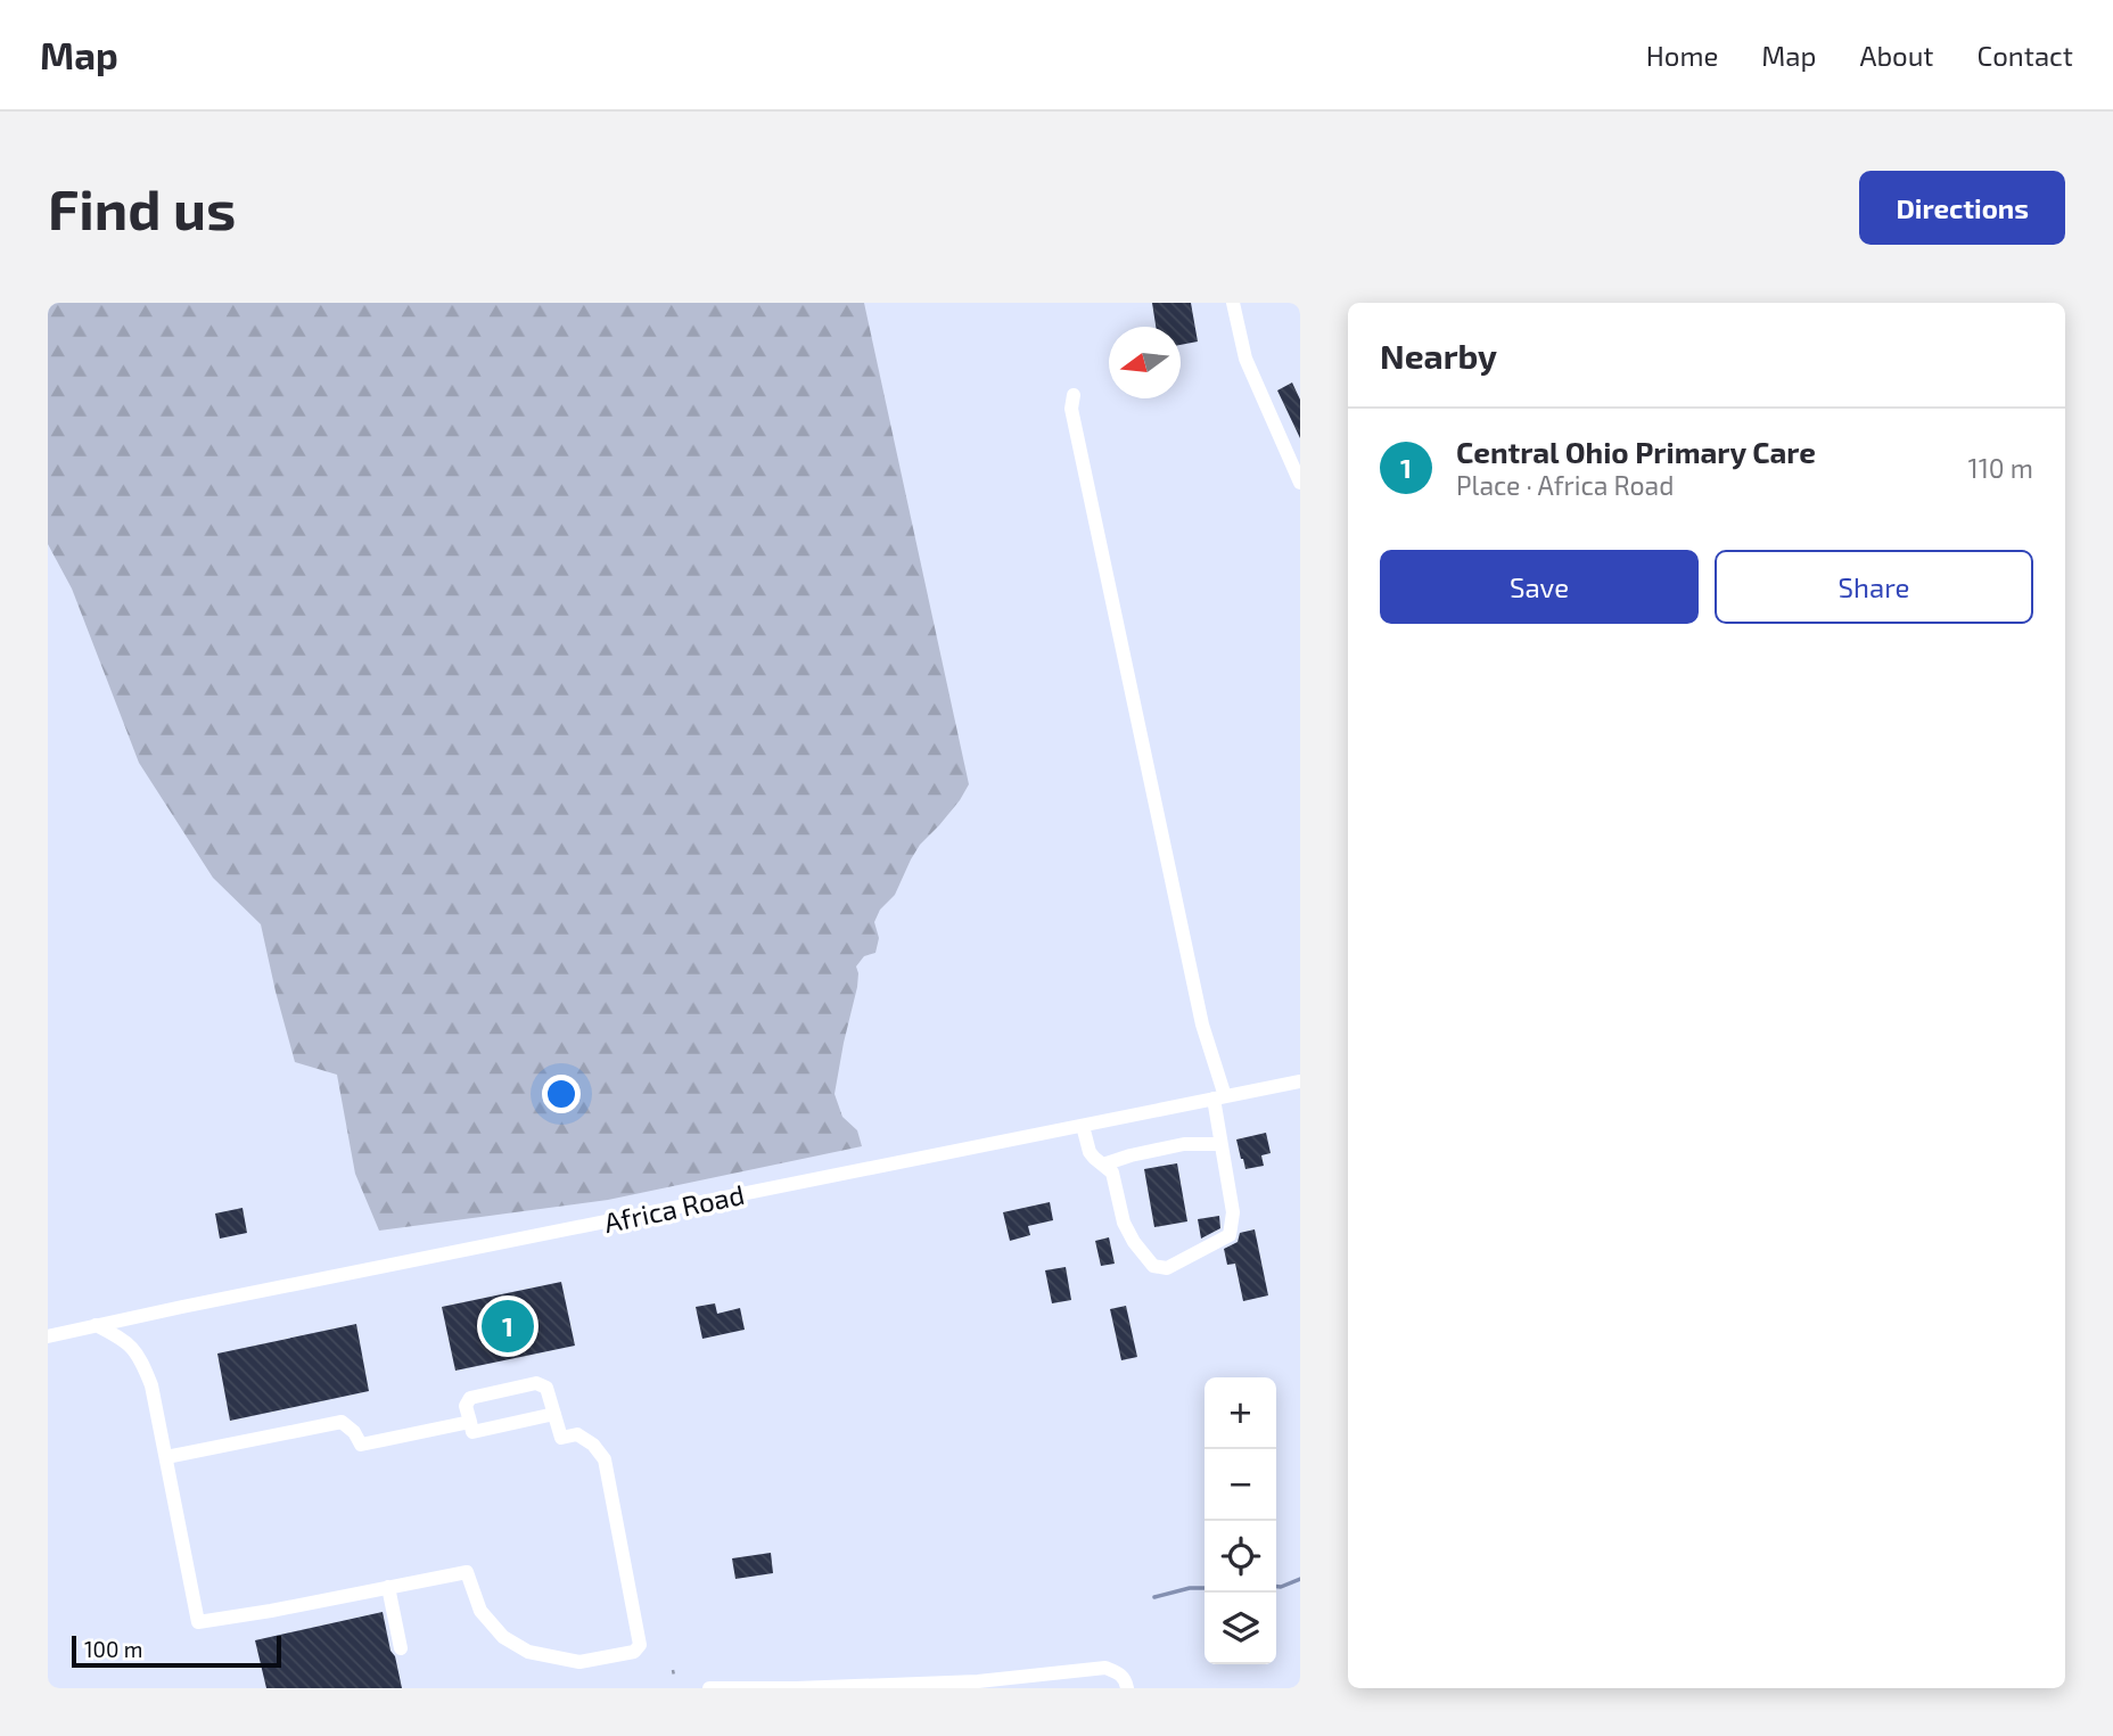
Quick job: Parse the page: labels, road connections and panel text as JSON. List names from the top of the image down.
{
  "streets": {
    "street": ["Africa Road"]
  },
  "scale_bar": "100 m",
  "north": "left",
  "page": {
    "header": "Map",
    "nav": [
      "Home",
      "Map",
      "About",
      "Contact"
    ],
    "buttons": [
      "Directions",
      ["Save", "Share"]
    ],
    "title": "Find us",
    "heading": "Nearby",
    "list": [
      {
        "mark": "1",
        "name": "Central Ohio Primary Care",
        "note": "Place · Africa Road",
        "value": "110 m"
      }
    ],
    "pins": "1",
    "map_buttons": ["+", "−"],
    "scale": "100 m"
  }
}
